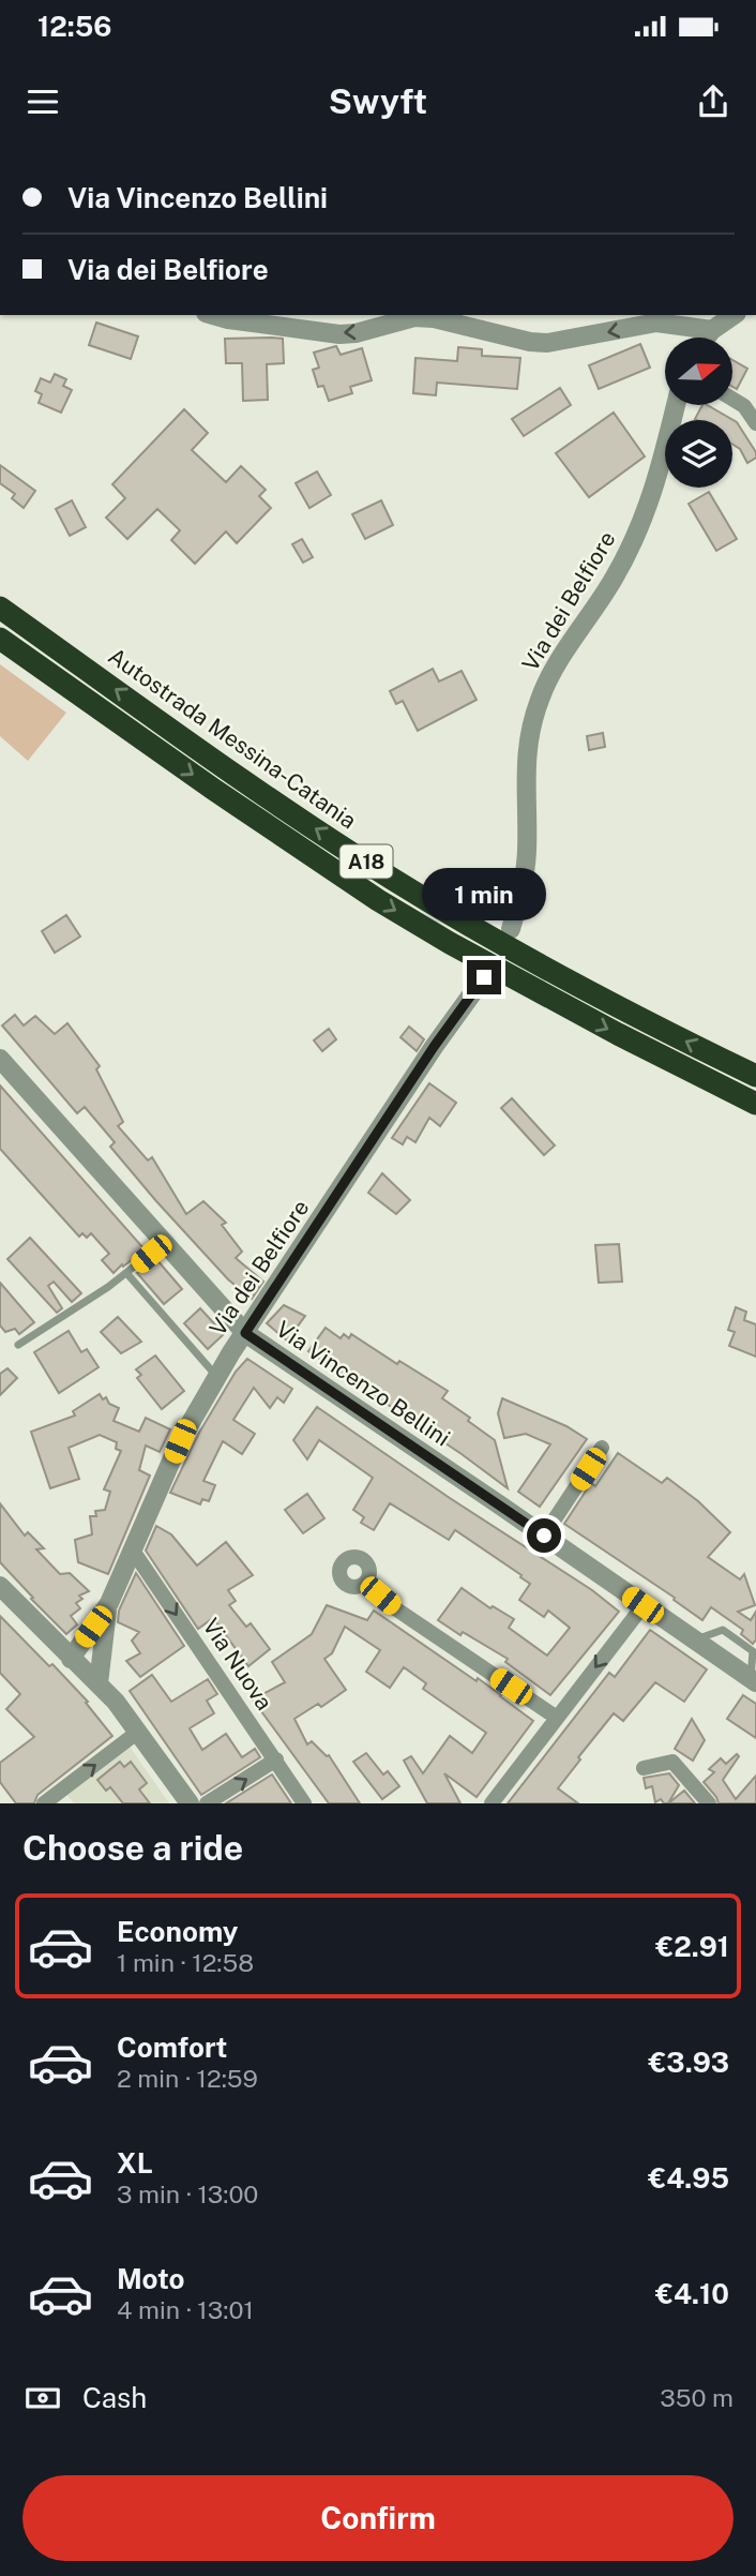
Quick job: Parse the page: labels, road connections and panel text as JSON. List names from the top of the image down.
{
  "streets": {
    "highway": ["Autostrada Messina-Catania", "A18"],
    "street": ["Via dei Belfiore", "Via Vincenzo Bellini", "Via Nuova"]
  },
  "crossings": [
    ["Via dei Belfiore", "Via Vincenzo Bellini"],
    ["Via dei Belfiore", "Via Nuova"]
  ],
  "north": "right",
  "page": {
    "status": "12:56",
    "header": "Swyft",
    "banner": ["Via Vincenzo Bellini", "Via dei Belfiore"],
    "bubble": "1 min",
    "heading": "Choose a ride",
    "list": [
      {
        "name": "Economy",
        "note": "1 min · 12:58",
        "value": "€2.91"
      },
      {
        "name": "Comfort",
        "note": "2 min · 12:59",
        "value": "€3.93"
      },
      {
        "name": "XL",
        "note": "3 min · 13:00",
        "value": "€4.95"
      },
      {
        "name": "Moto",
        "note": "4 min · 13:01",
        "value": "€4.10"
      }
    ],
    "pay": ["Cash", "350 m"],
    "buttons": "Confirm"
  }
}
